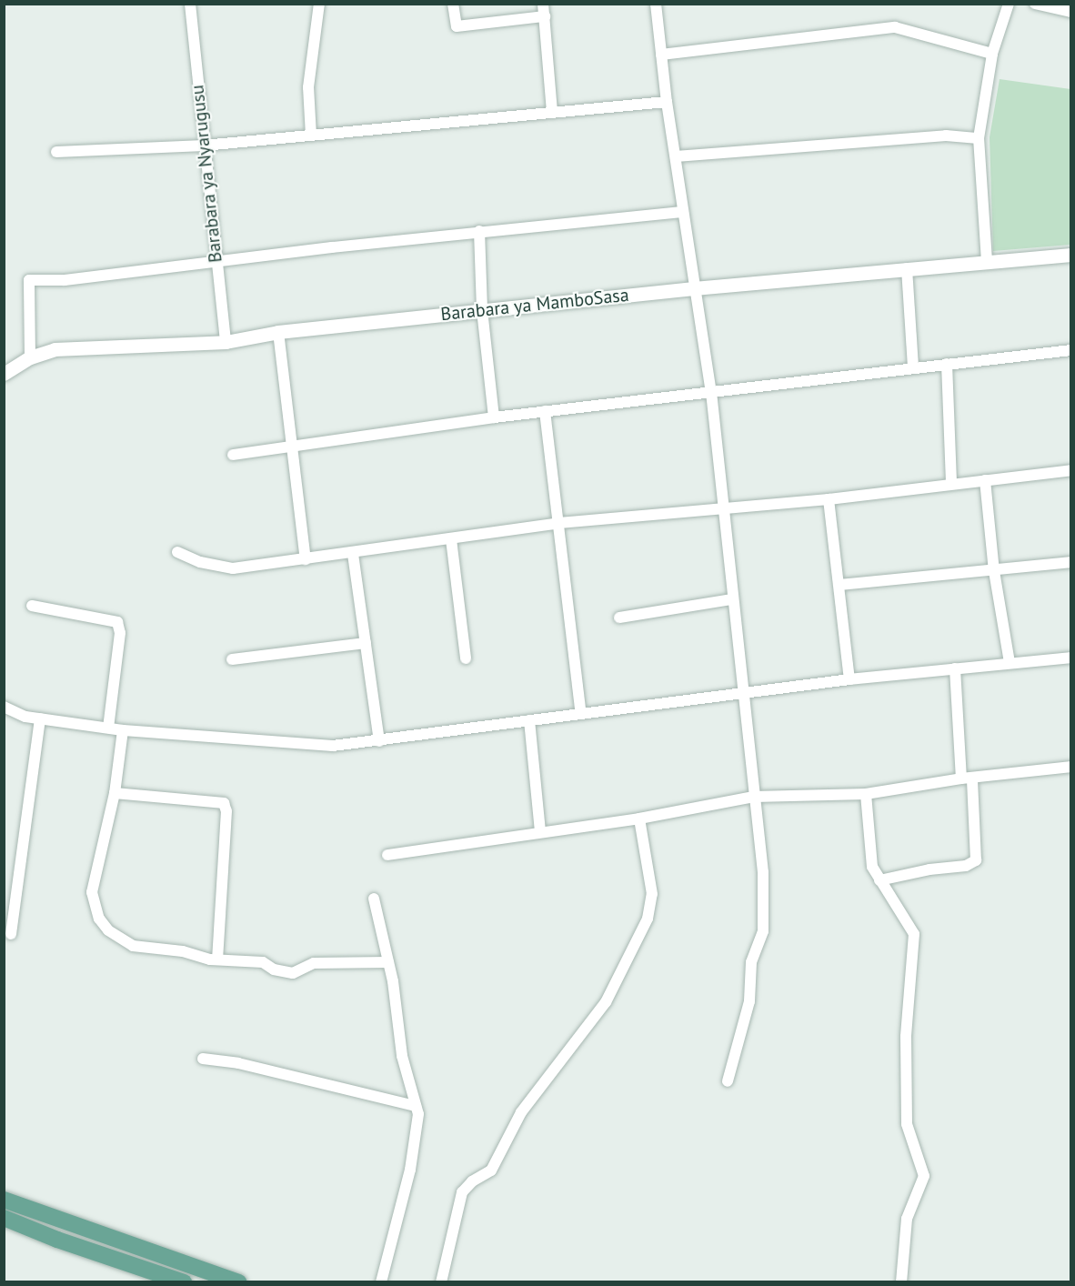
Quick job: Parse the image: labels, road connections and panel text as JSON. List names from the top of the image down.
{
  "streets": {
    "street": ["Barabara ya Nyarugusu", "Barabara ya MamboSasa"]
  },
  "crossings": [
    ["Barabara ya Nyarugusu", "Barabara ya MamboSasa"]
  ]
}
